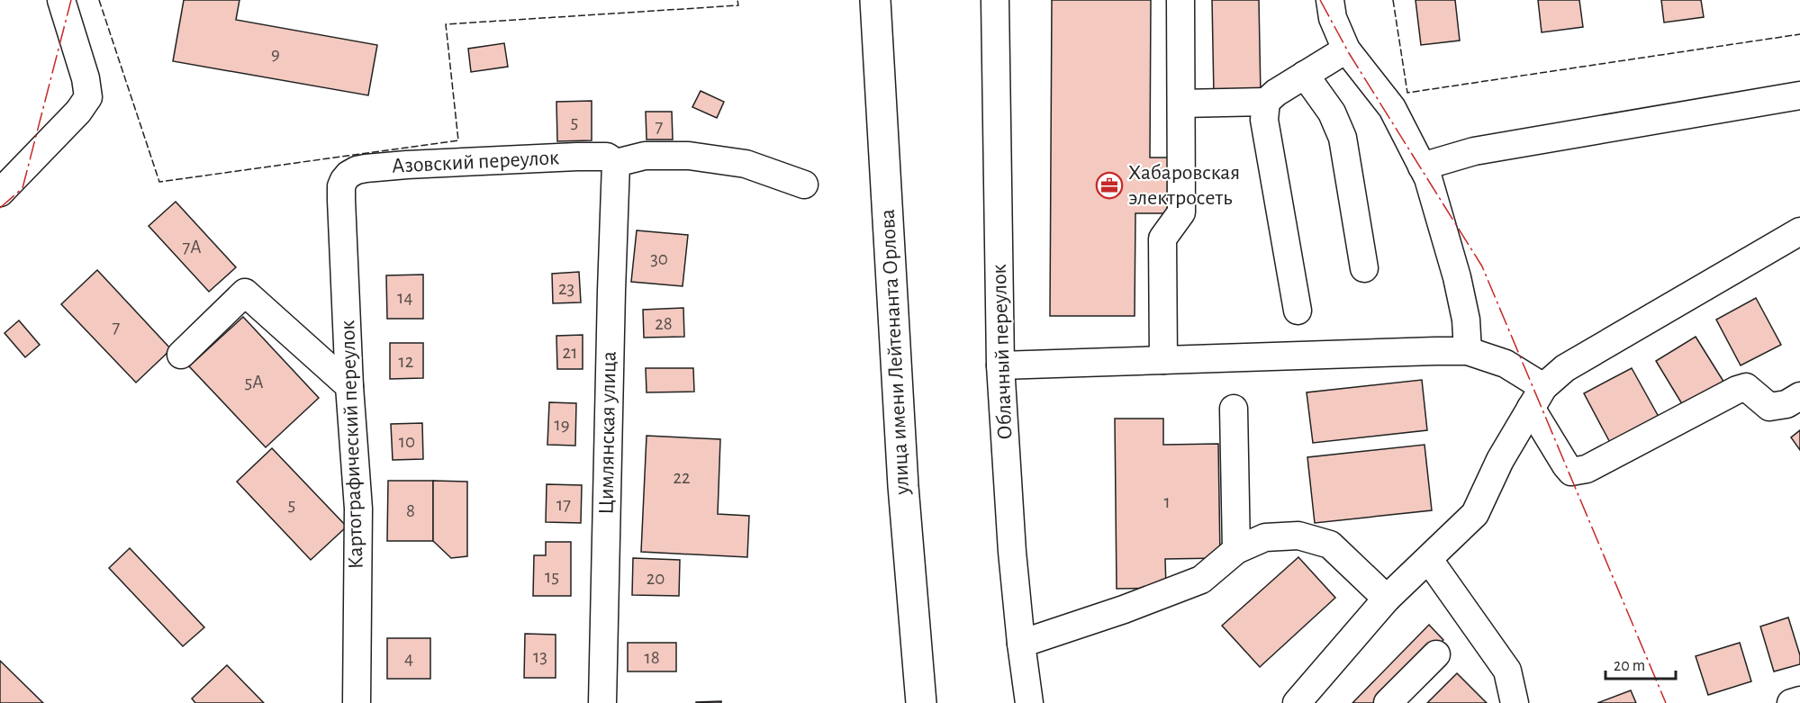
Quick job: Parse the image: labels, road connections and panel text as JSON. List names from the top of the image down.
{
  "streets": {
    "main road": ["улица имени Лейтенанта Орлова"],
    "street": [
      "Азовский переулок",
      "Облачный переулок",
      "Цимлянская улица",
      "Картографический переулок"
    ]
  },
  "crossings": [
    ["Азовский переулок", "Цимлянская улица"],
    ["Азовский переулок", "Картографический переулок"]
  ],
  "places": {
    "office": ["Хабаровская электросеть"]
  },
  "house_numbers": [
    "9",
    "5",
    "7",
    "7А",
    "30",
    "23",
    "14",
    "28",
    "7",
    "21",
    "12",
    "5А",
    "19",
    "10",
    "22",
    "1",
    "5",
    "17",
    "8",
    "15",
    "20",
    "13",
    "18",
    "4"
  ],
  "scale_bar": "20 m"
}
